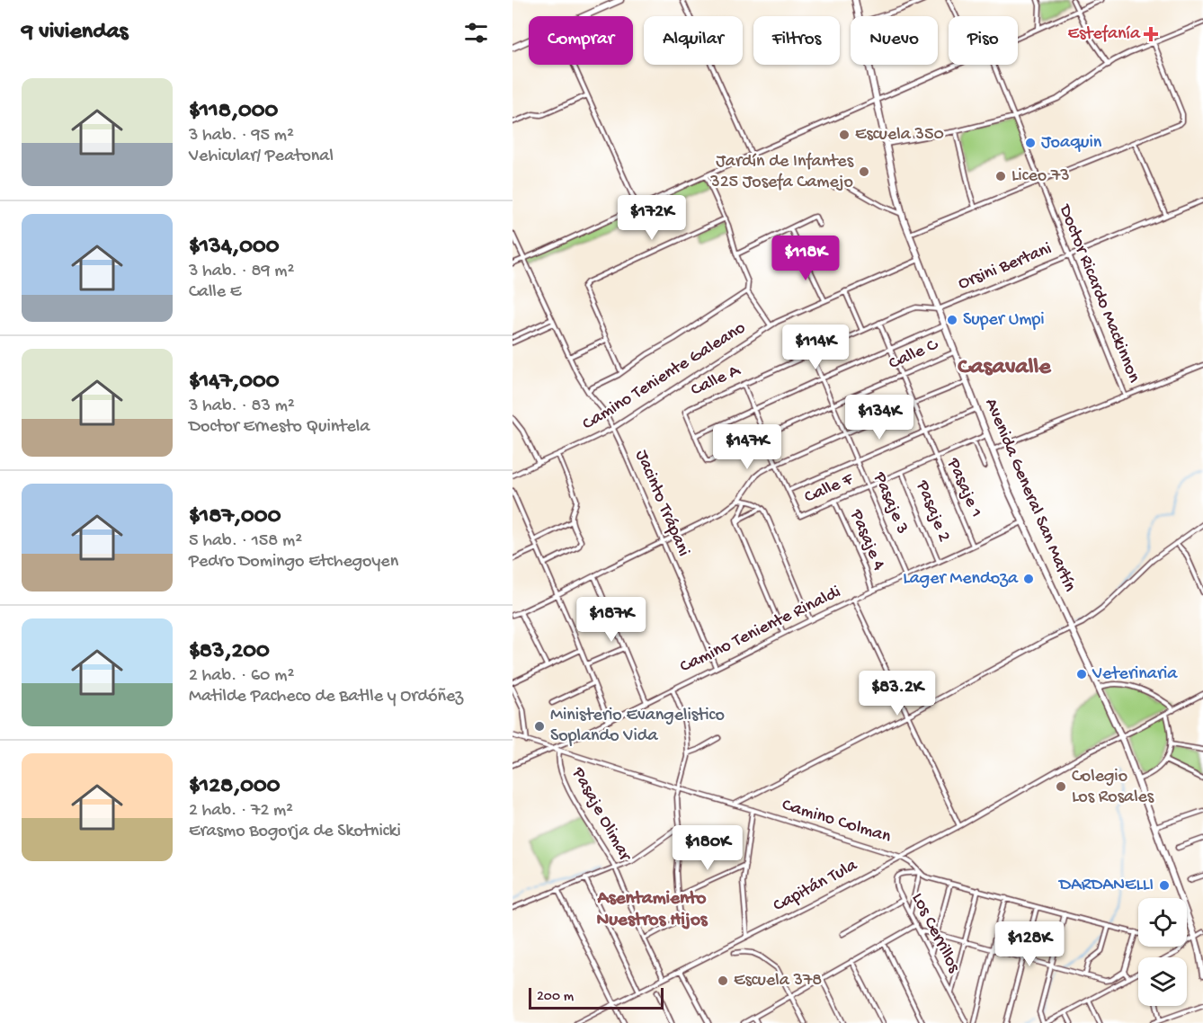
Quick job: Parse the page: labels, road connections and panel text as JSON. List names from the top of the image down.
{
  "streets": {
    "main road": ["Avenida General San Martín"],
    "street": [
      "Orsini Bertani",
      "Doctor Ricardo Mackinnon",
      "Calle C",
      "Camino Teniente Galeano",
      "Calle A",
      "Pasaje 1",
      "Calle F",
      "Jacinto Trápani",
      "Pasaje 3",
      "Pasaje 2",
      "Pasaje 4",
      "Camino Teniente Rinaldi",
      "Pasaje Olimar",
      "Camino Colman",
      "Capitán Tula",
      "Los Cerrillos"
    ]
  },
  "crossings": [
    ["Orsini Bertani", "Doctor Ricardo Mackinnon"],
    ["Orsini Bertani", "Calle A"],
    ["Orsini Bertani", "Avenida General San Martín"],
    ["Calle C", "Calle A"],
    ["Calle C", "Pasaje 1"],
    ["Calle C", "Avenida General San Martín"],
    ["Calle C", "Pasaje 3"],
    ["Camino Teniente Galeano", "Avenida General San Martín"],
    ["Camino Teniente Galeano", "Jacinto Trápani"],
    ["Calle A", "Pasaje 1"],
    ["Calle A", "Avenida General San Martín"],
    ["Calle A", "Pasaje 3"],
    ["Pasaje 1", "Calle F"],
    ["Pasaje 1", "Camino Teniente Rinaldi"],
    ["Calle F", "Avenida General San Martín"],
    ["Calle F", "Pasaje 3"],
    ["Calle F", "Pasaje 2"],
    ["Calle F", "Pasaje 4"],
    ["Avenida General San Martín", "Camino Teniente Rinaldi"],
    ["Avenida General San Martín", "Capitán Tula"],
    ["Jacinto Trápani", "Camino Teniente Rinaldi"],
    ["Pasaje 3", "Camino Teniente Rinaldi"],
    ["Pasaje 2", "Camino Teniente Rinaldi"],
    ["Pasaje 4", "Camino Teniente Rinaldi"],
    ["Camino Teniente Rinaldi", "Camino Colman"],
    ["Pasaje Olimar", "Camino Colman"],
    ["Pasaje Olimar", "Capitán Tula"],
    ["Camino Colman", "Capitán Tula"],
    ["Camino Colman", "Los Cerrillos"]
  ],
  "districts": ["Casavalle", "Asentamiento Nuestros Hijos"],
  "places": {
    "health": ["Estefanía"],
    "other": [
      "Escuela 350",
      "Joaquin",
      "Jardín de Infantes 325 Josefa Camejo",
      "Liceo 73",
      "Super Umpi",
      "Lager Mendoza",
      "Veterinaria",
      "Ministerio Evangelistico Soplando Vida",
      "Colegio Los Rosales",
      "DARDANELLI",
      "Escuela 378"
    ]
  },
  "scale_bar": "200 m",
  "page": {
    "heading": "9 viviendas",
    "chip": [
      "Comprar",
      "Alquilar",
      "Filtros",
      "Nuevo",
      "Piso"
    ],
    "list": [
      {
        "name": "$118,000",
        "note": "3 hab. · 95 m² · Vehicular/ Peatonal"
      },
      {
        "name": "$134,000",
        "note": "3 hab. · 89 m² · Calle E"
      },
      {
        "name": "$147,000",
        "note": "3 hab. · 83 m² · Doctor Ernesto Quintela"
      },
      {
        "name": "$187,000",
        "note": "5 hab. · 158 m² · Pedro Domingo Etchegoyen"
      },
      {
        "name": "$83,200",
        "note": "2 hab. · 60 m² · Matilde Pacheco de Batlle y Ordóñez"
      },
      {
        "name": "$128,000",
        "note": "2 hab. · 72 m² · Erasmo Bogorja de Skotnicki"
      }
    ],
    "price": [
      "$172K",
      "$118K",
      "$114K",
      "$134K",
      "$147K",
      "$187K",
      "$83.2K",
      "$180K",
      "$128K"
    ],
    "scale": "200 m"
  }
}
